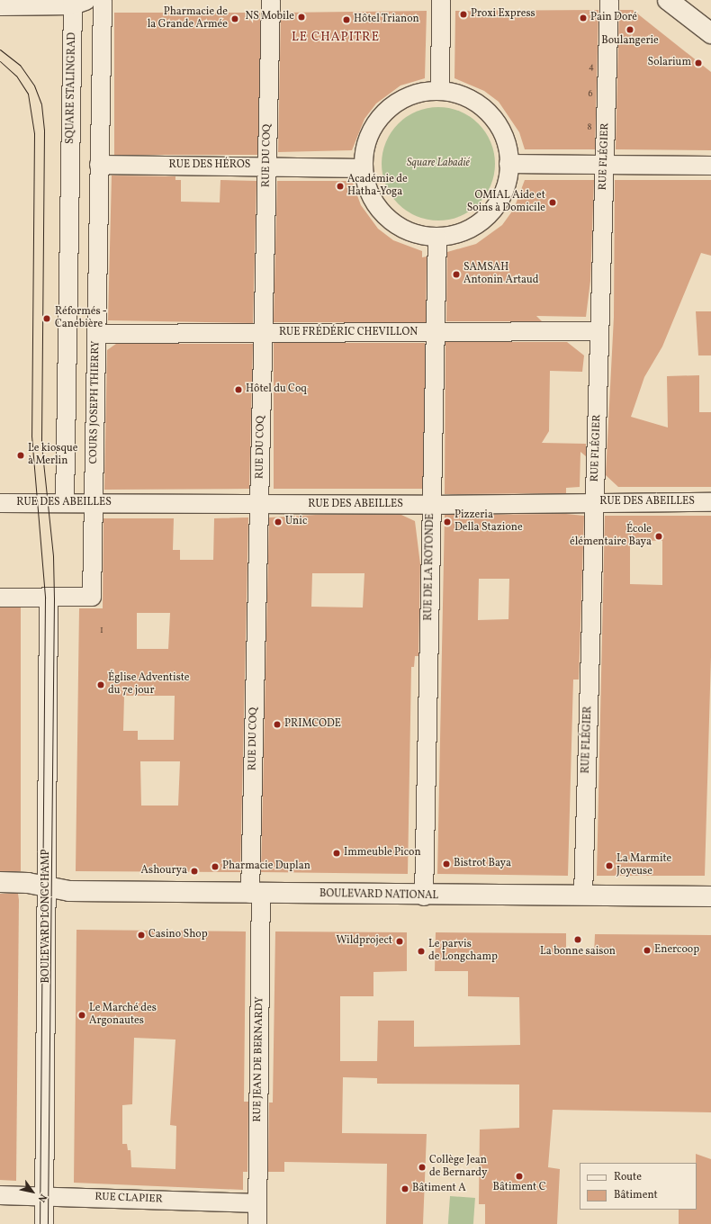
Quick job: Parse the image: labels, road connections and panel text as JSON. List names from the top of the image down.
{
  "streets": {
    "main road": ["SQUARE STALINGRAD", "BOULEVARD NATIONAL"],
    "street": [
      "RUE DU COQ",
      "RUE FLÉGIER",
      "RUE DES HÉROS",
      "RUE FRÉDÉRIC CHEVILLON",
      "COURS JOSEPH THIERRY",
      "RUE DES ABEILLES",
      "RUE DE LA ROTONDE",
      "BOULEVARD LONGCHAMP",
      "RUE JEAN DE BERNARDY",
      "RUE CLAPIER"
    ]
  },
  "crossings": [
    ["SQUARE STALINGRAD", "RUE DES ABEILLES"],
    ["RUE DU COQ", "RUE DES HÉROS"],
    ["RUE DU COQ", "RUE FRÉDÉRIC CHEVILLON"],
    ["RUE DU COQ", "RUE DES ABEILLES"],
    ["RUE DU COQ", "BOULEVARD NATIONAL"],
    ["RUE DU COQ", "RUE JEAN DE BERNARDY"],
    ["RUE FLÉGIER", "RUE FRÉDÉRIC CHEVILLON"],
    ["RUE FLÉGIER", "RUE DES ABEILLES"],
    ["RUE FLÉGIER", "BOULEVARD NATIONAL"],
    ["RUE DES HÉROS", "COURS JOSEPH THIERRY"],
    ["RUE FRÉDÉRIC CHEVILLON", "COURS JOSEPH THIERRY"],
    ["RUE FRÉDÉRIC CHEVILLON", "RUE DE LA ROTONDE"],
    ["COURS JOSEPH THIERRY", "RUE DES ABEILLES"],
    ["COURS JOSEPH THIERRY", "BOULEVARD LONGCHAMP"],
    ["RUE DES ABEILLES", "RUE DE LA ROTONDE"],
    ["RUE DE LA ROTONDE", "BOULEVARD NATIONAL"],
    ["BOULEVARD NATIONAL", "BOULEVARD LONGCHAMP"],
    ["BOULEVARD NATIONAL", "RUE JEAN DE BERNARDY"],
    ["BOULEVARD LONGCHAMP", "RUE CLAPIER"],
    ["RUE JEAN DE BERNARDY", "RUE CLAPIER"]
  ],
  "districts": ["LE CHAPITRE"],
  "parks": ["Square Labadié"],
  "places": [
    "Proxi Express",
    "NS Mobile",
    "Pain Doré",
    "Pharmacie de la Grande Armée",
    "Hôtel Trianon",
    "Boulangerie",
    "Solarium",
    "Académie de Hatha-Yoga",
    "OMIAL Aide et Soins à Domicile",
    "SAMSAH Antonin Artaud",
    "Réformés - Canebière",
    "Hôtel du Coq",
    "Le kiosque à Merlin",
    "Unic",
    "Pizzeria Della Stazione",
    "École élémentaire Baya",
    "Église Adventiste du 7e jour",
    "PRIMCODE",
    "Immeuble Picon",
    "Bistrot Baya",
    "La Marmite Joyeuse",
    "Pharmacie Duplan",
    "Ashourya",
    "Casino Shop",
    "La bonne saison",
    "Wildproject",
    "Enercoop",
    "Le parvis de Longchamp",
    "Le Marché des Argonautes",
    "Collège Jean de Bernardy",
    "Bâtiment C",
    "Bâtiment A"
  ],
  "house_numbers": [
    "4",
    "6",
    "8",
    "1"
  ],
  "legend": ["Route", "Bâtiment"],
  "north": "bottom right"
}
